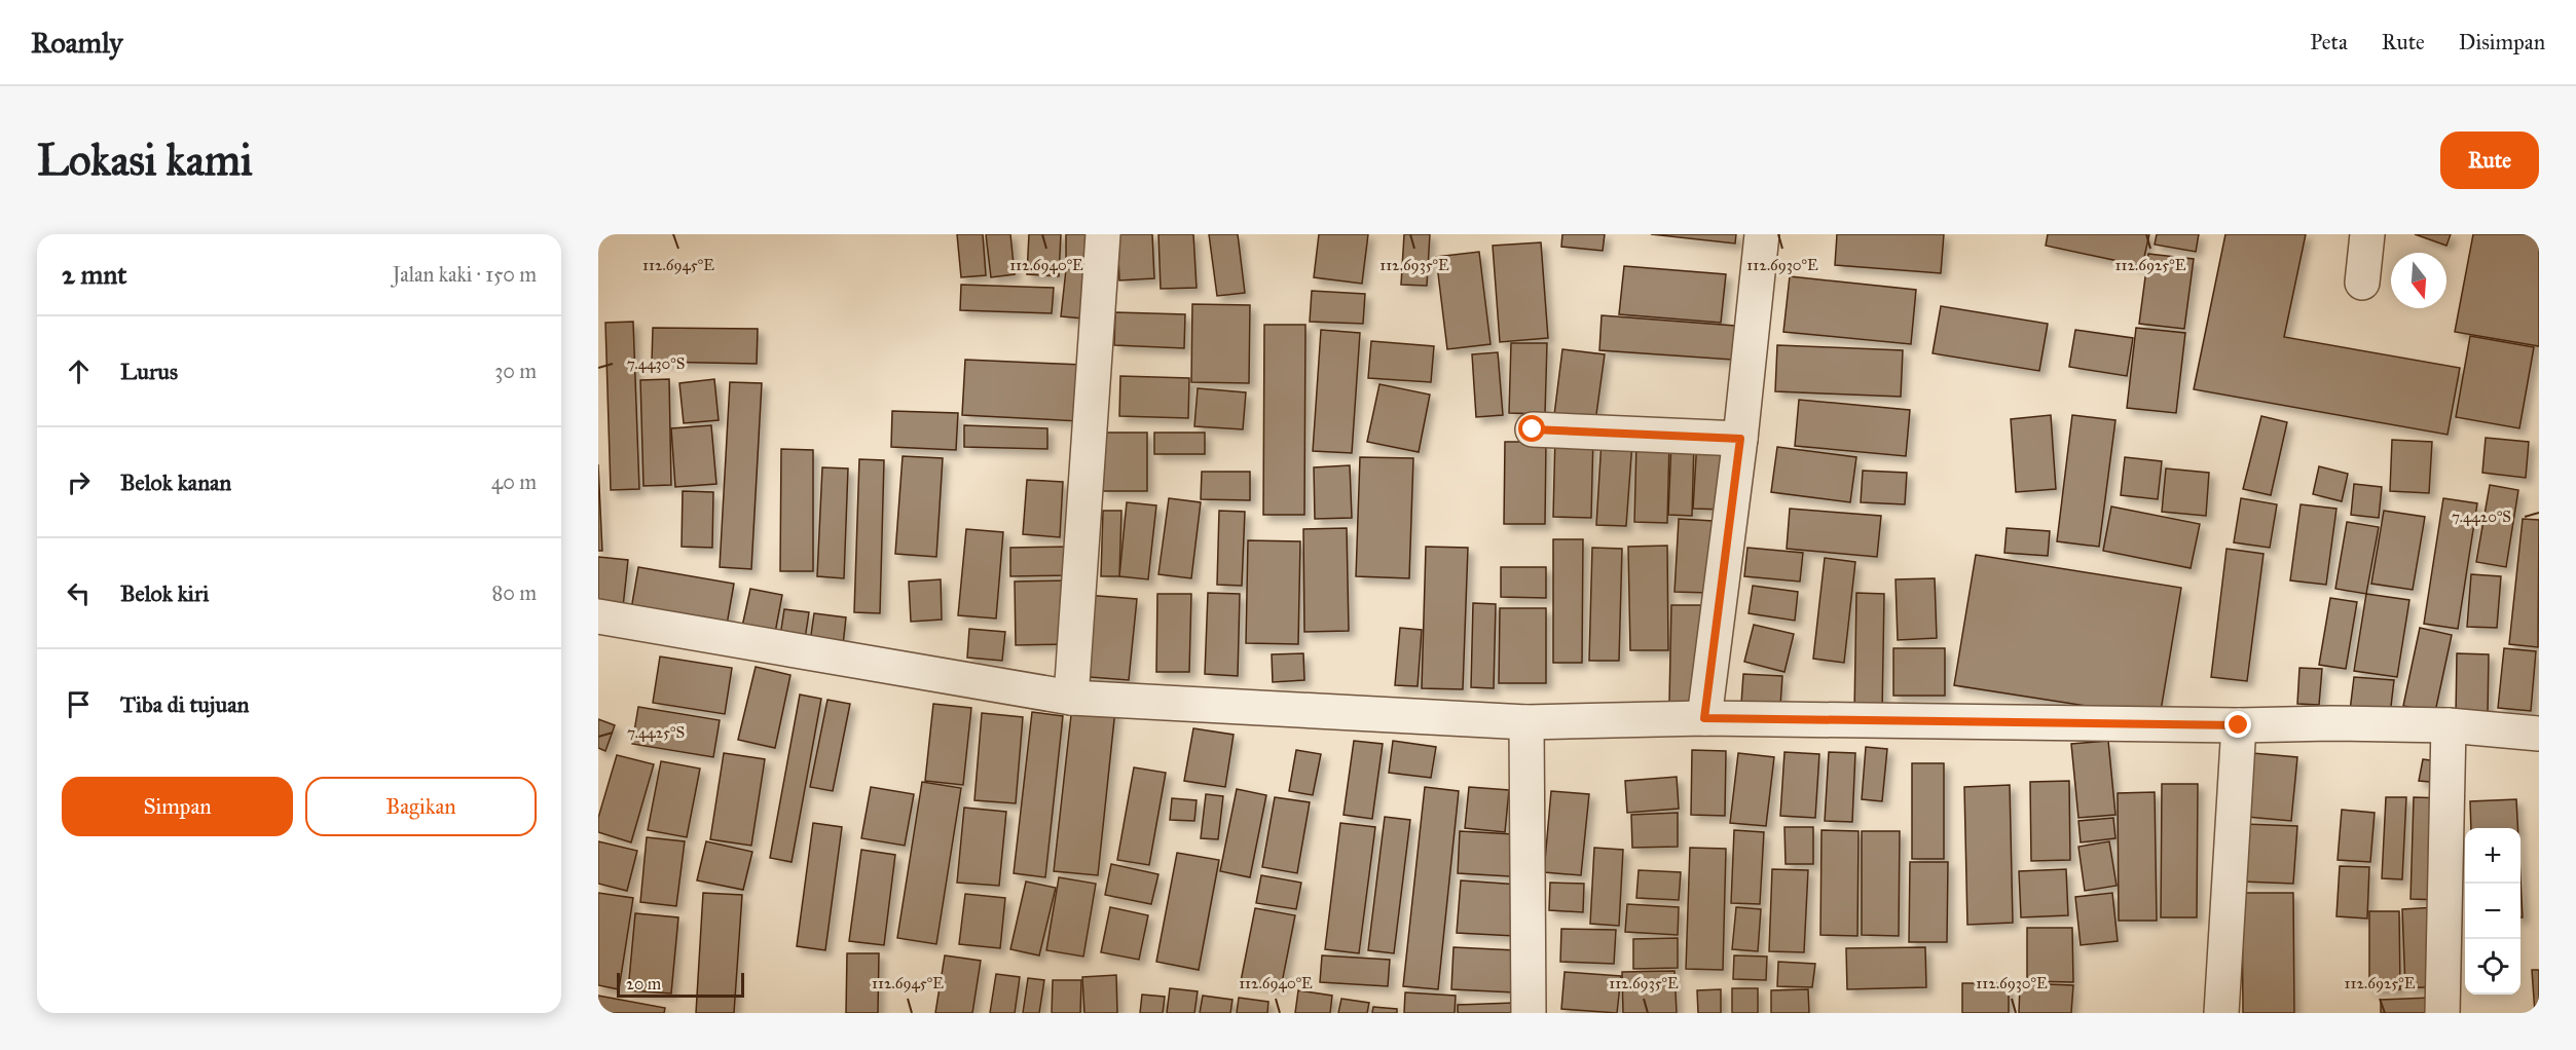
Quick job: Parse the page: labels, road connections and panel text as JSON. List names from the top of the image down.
{
  "scale_bar": "20 m",
  "north": "bottom",
  "page": {
    "header": "Roamly",
    "nav": ["Peta", "Rute", "Disimpan"],
    "buttons": [
      "Rute",
      ["Simpan", "Bagikan"]
    ],
    "title": "Lokasi kami",
    "heading": ["2 mnt", "Jalan kaki · 150 m"],
    "list": [
      ["Lurus", "30 m"],
      ["Belok kanan", "40 m"],
      ["Belok kiri", "80 m"],
      "Tiba di tujuan"
    ],
    "map_buttons": ["+", "−"],
    "scale": "20 m"
  },
  "coordinates": [
    "112.6945°E",
    "112.6940°E",
    "112.6935°E",
    "112.6930°E",
    "112.6925°E",
    "7.4430°S",
    "7.4420°S",
    "7.4425°S"
  ]
}
